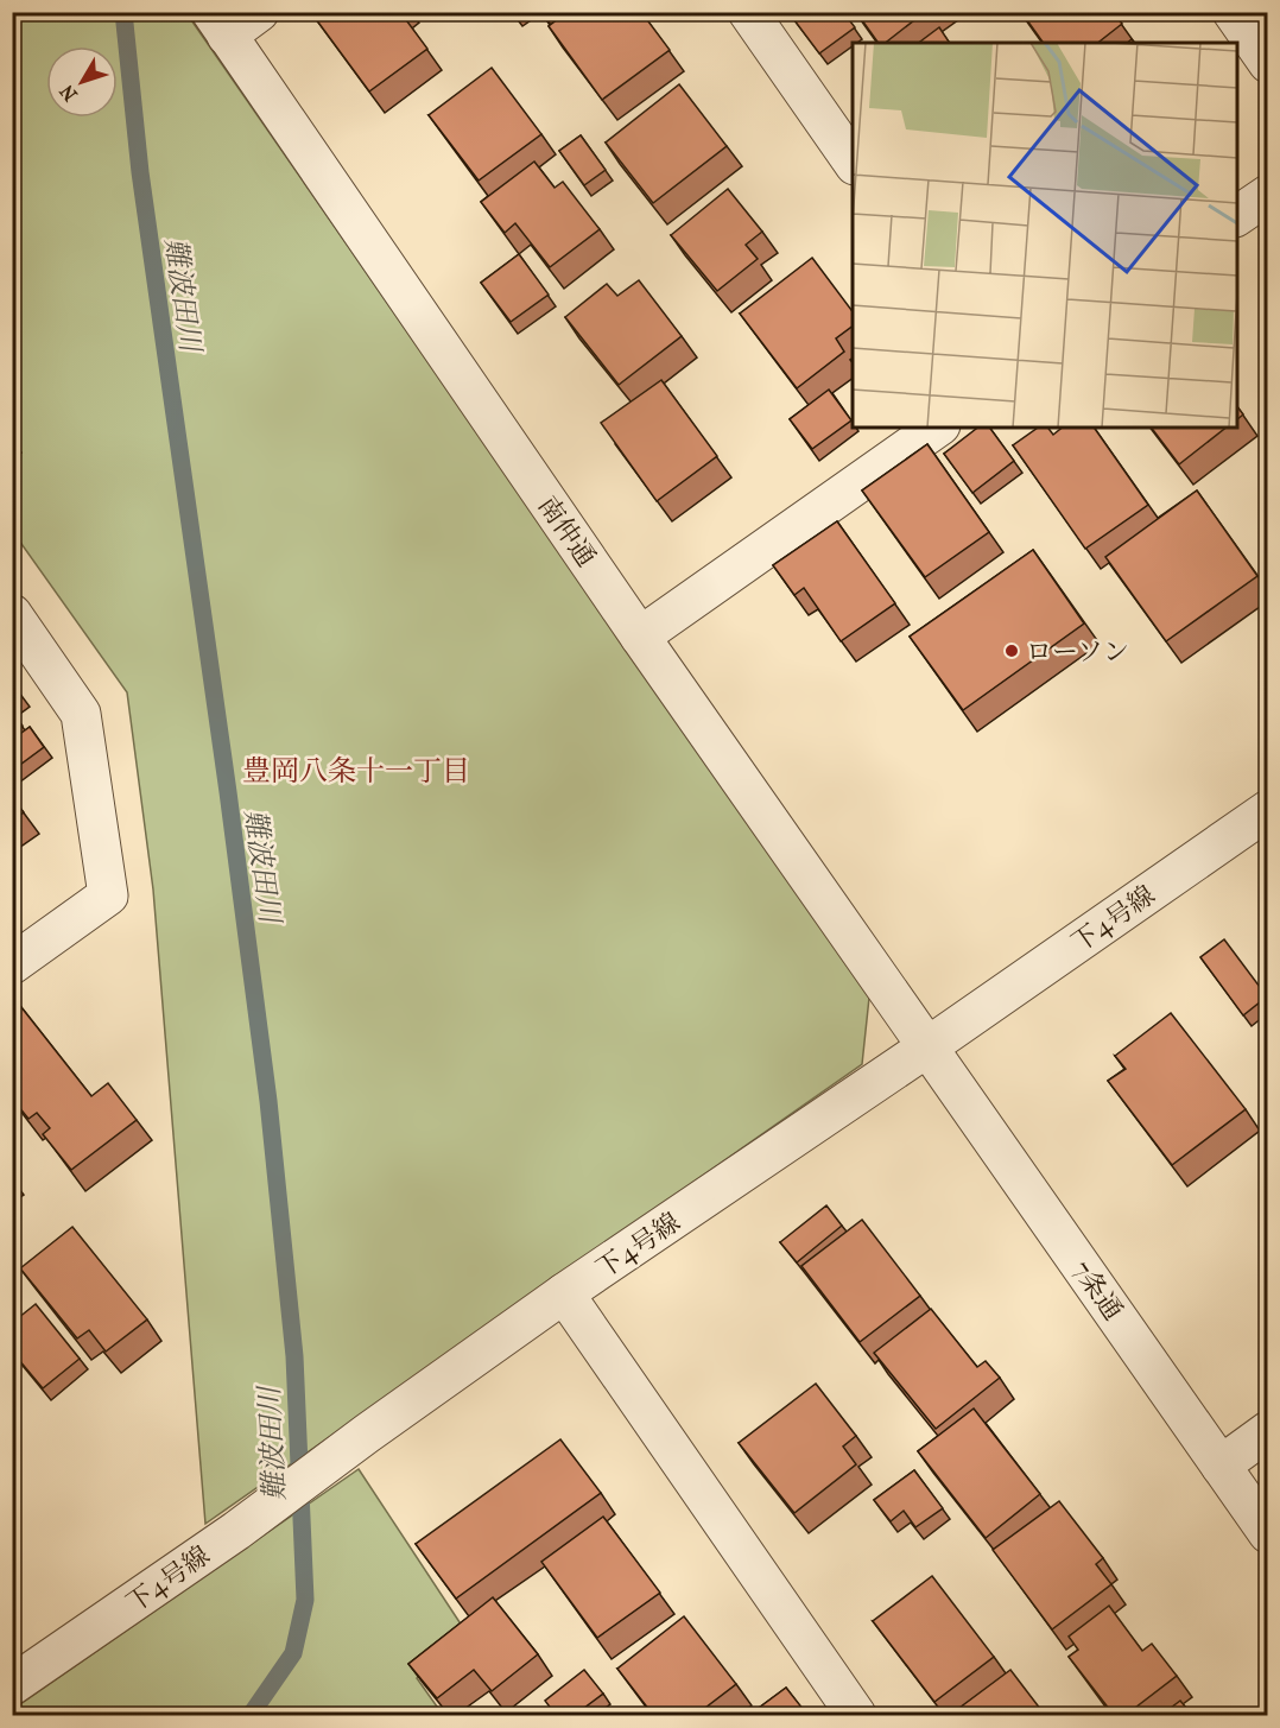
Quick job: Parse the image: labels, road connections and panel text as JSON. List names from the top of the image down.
{
  "streets": {
    "street": ["南仲通", "下4号線", "7条通"]
  },
  "crossings": [
    ["南仲通", "下4号線"],
    ["南仲通", "7条通"],
    ["下4号線", "7条通"]
  ],
  "districts": ["豊岡八条十一丁目"],
  "water": ["難波田川"],
  "places": ["ローソン"],
  "north": "bottom left"
}
